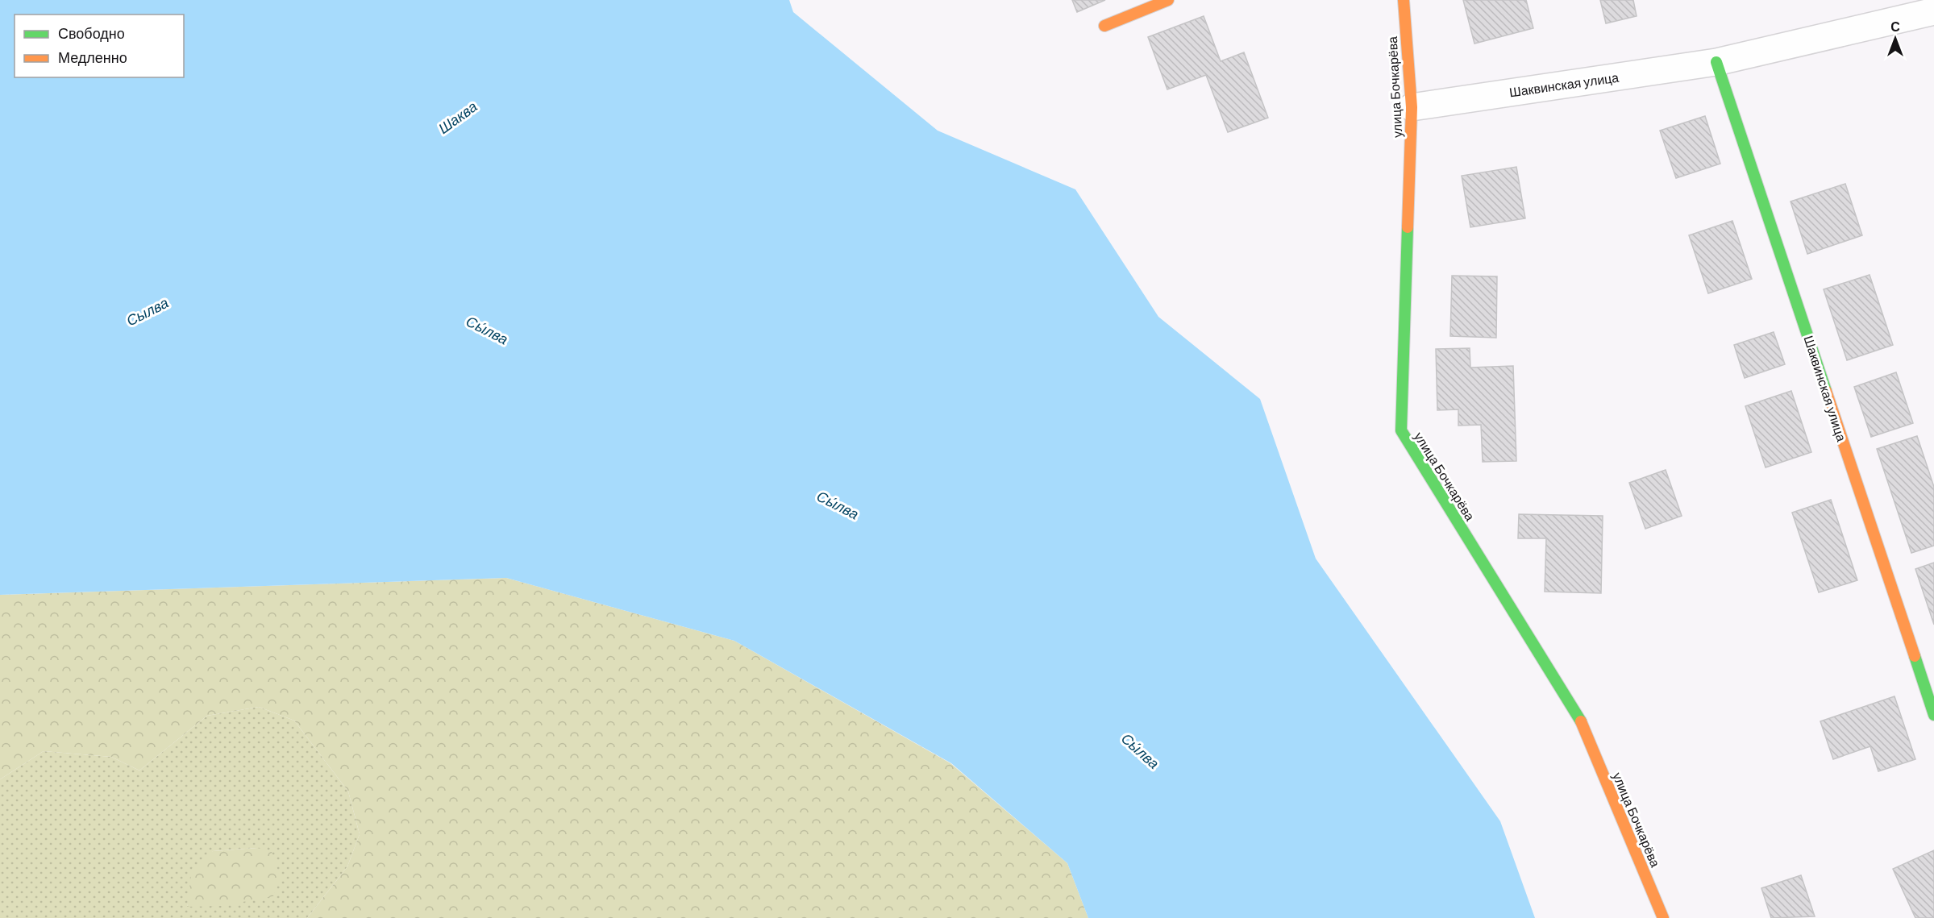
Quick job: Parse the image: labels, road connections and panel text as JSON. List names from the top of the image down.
{
  "streets": {
    "street": ["Шаквинская улица", "улица Бочкарёва"]
  },
  "crossings": [
    ["Шаквинская улица", "улица Бочкарёва"]
  ],
  "water": ["Шаква", "Сылва", "Сы́лва"],
  "legend": ["Свободно", "Медленно"],
  "north": "top"
}
